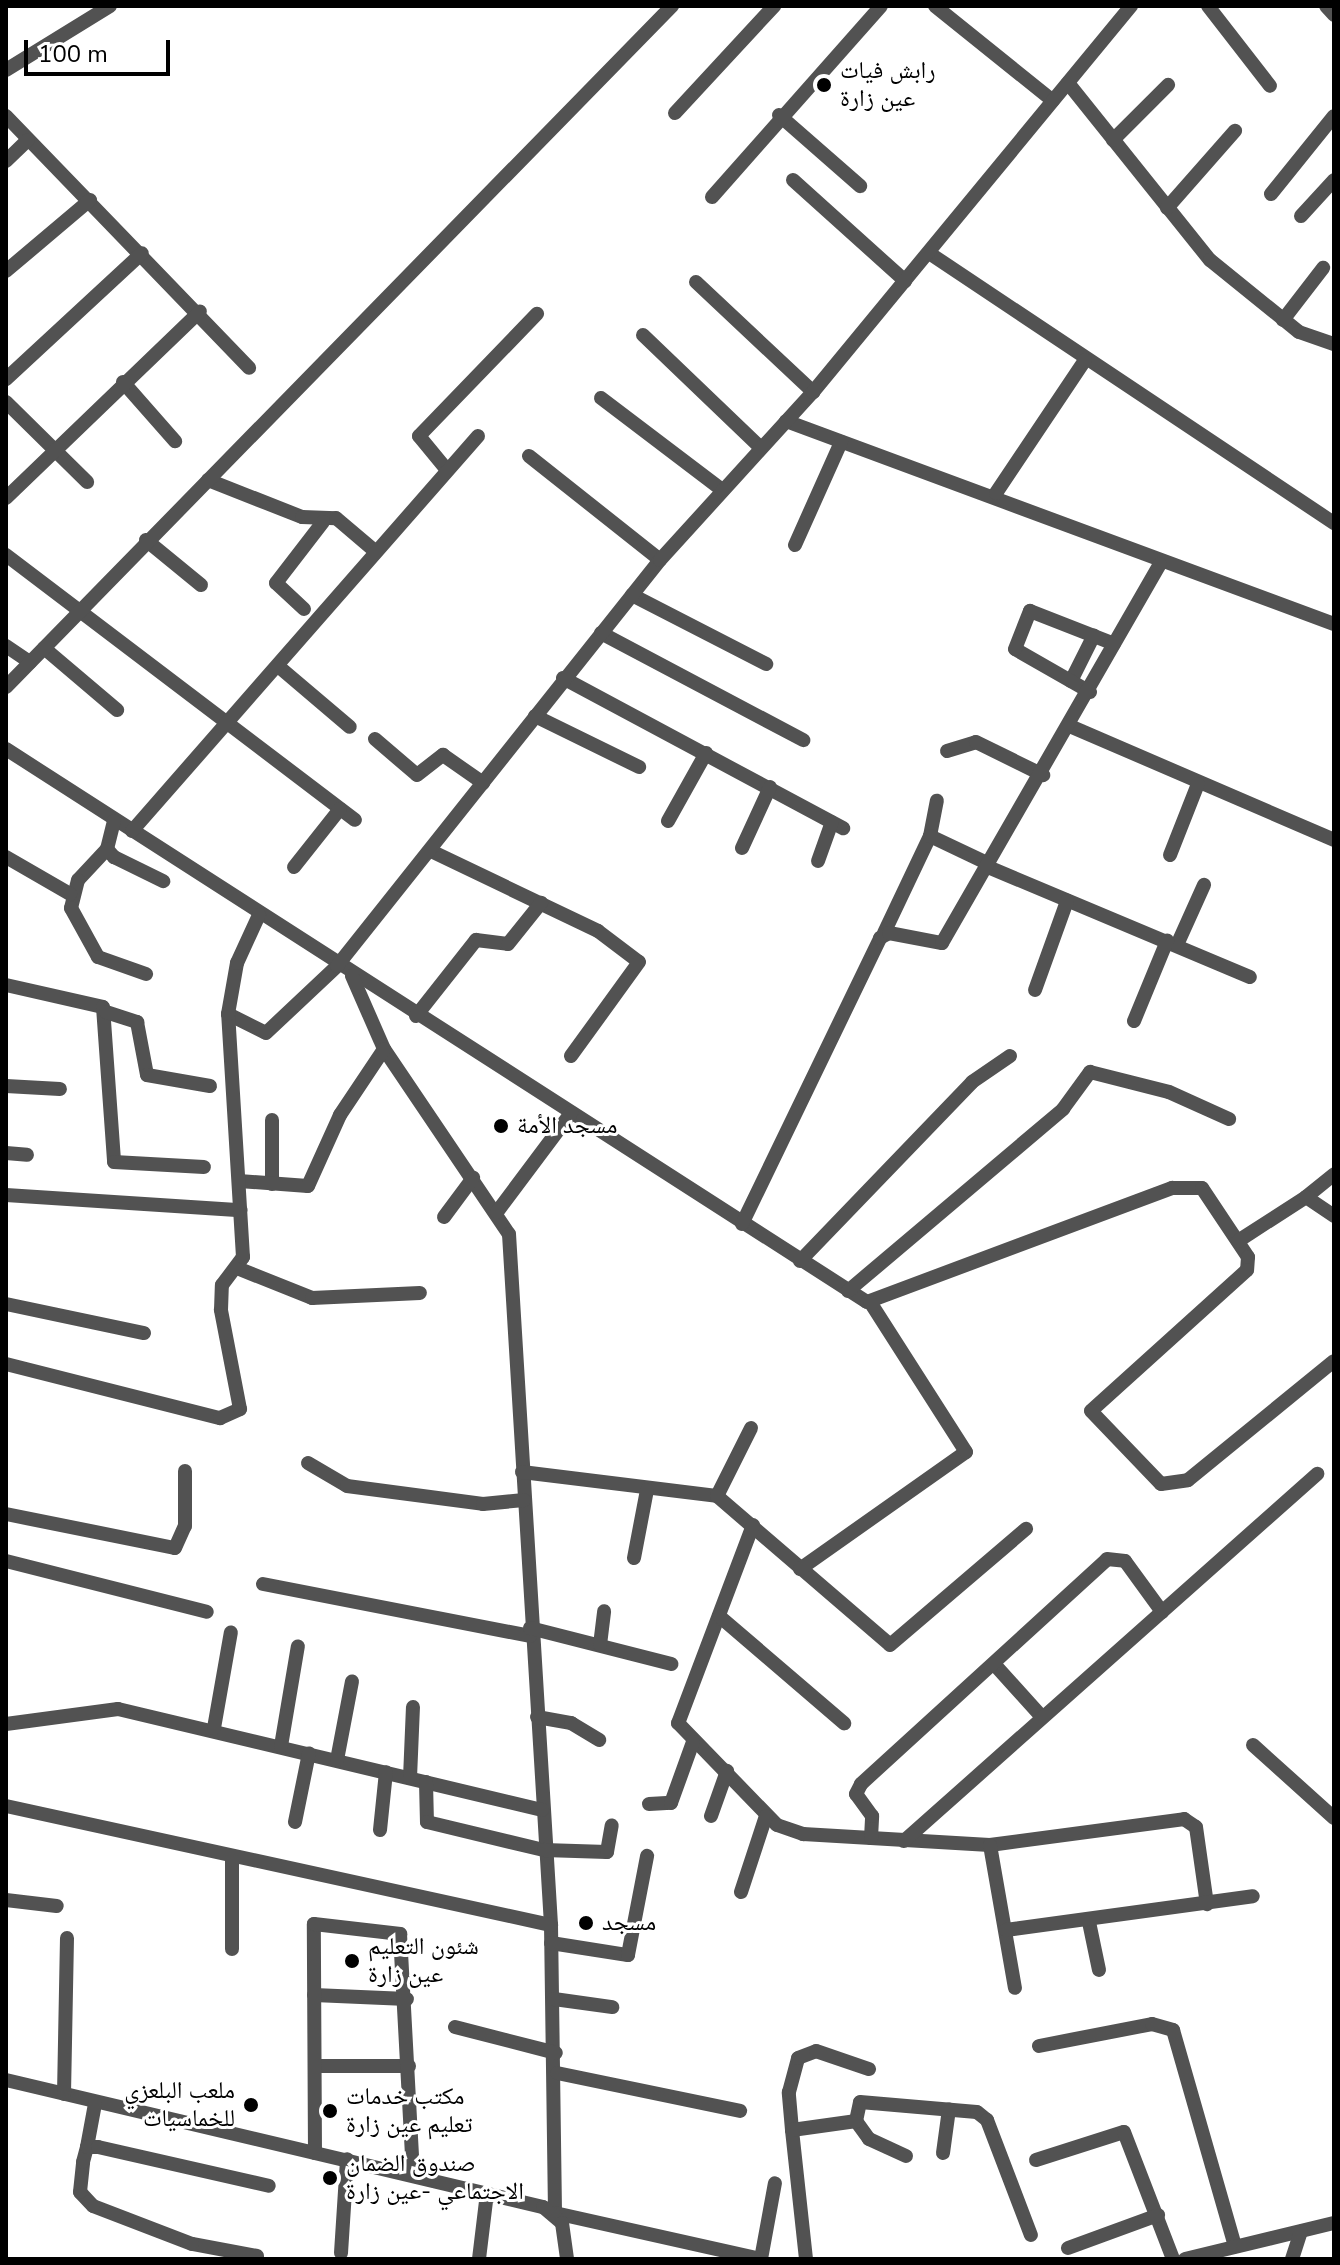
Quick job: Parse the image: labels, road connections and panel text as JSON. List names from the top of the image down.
{
  "places": [
    "رابش فيات عين زارة",
    "مسجد الأمة",
    "مسجد",
    "شئون التعليم عين زارة",
    "ملعب البلعزي للخماسيات",
    "مكتب خدمات تعليم عين زارة",
    "صندوق الضمان الاجتماعي -عين زارة"
  ],
  "scale_bar": "100 m"
}
